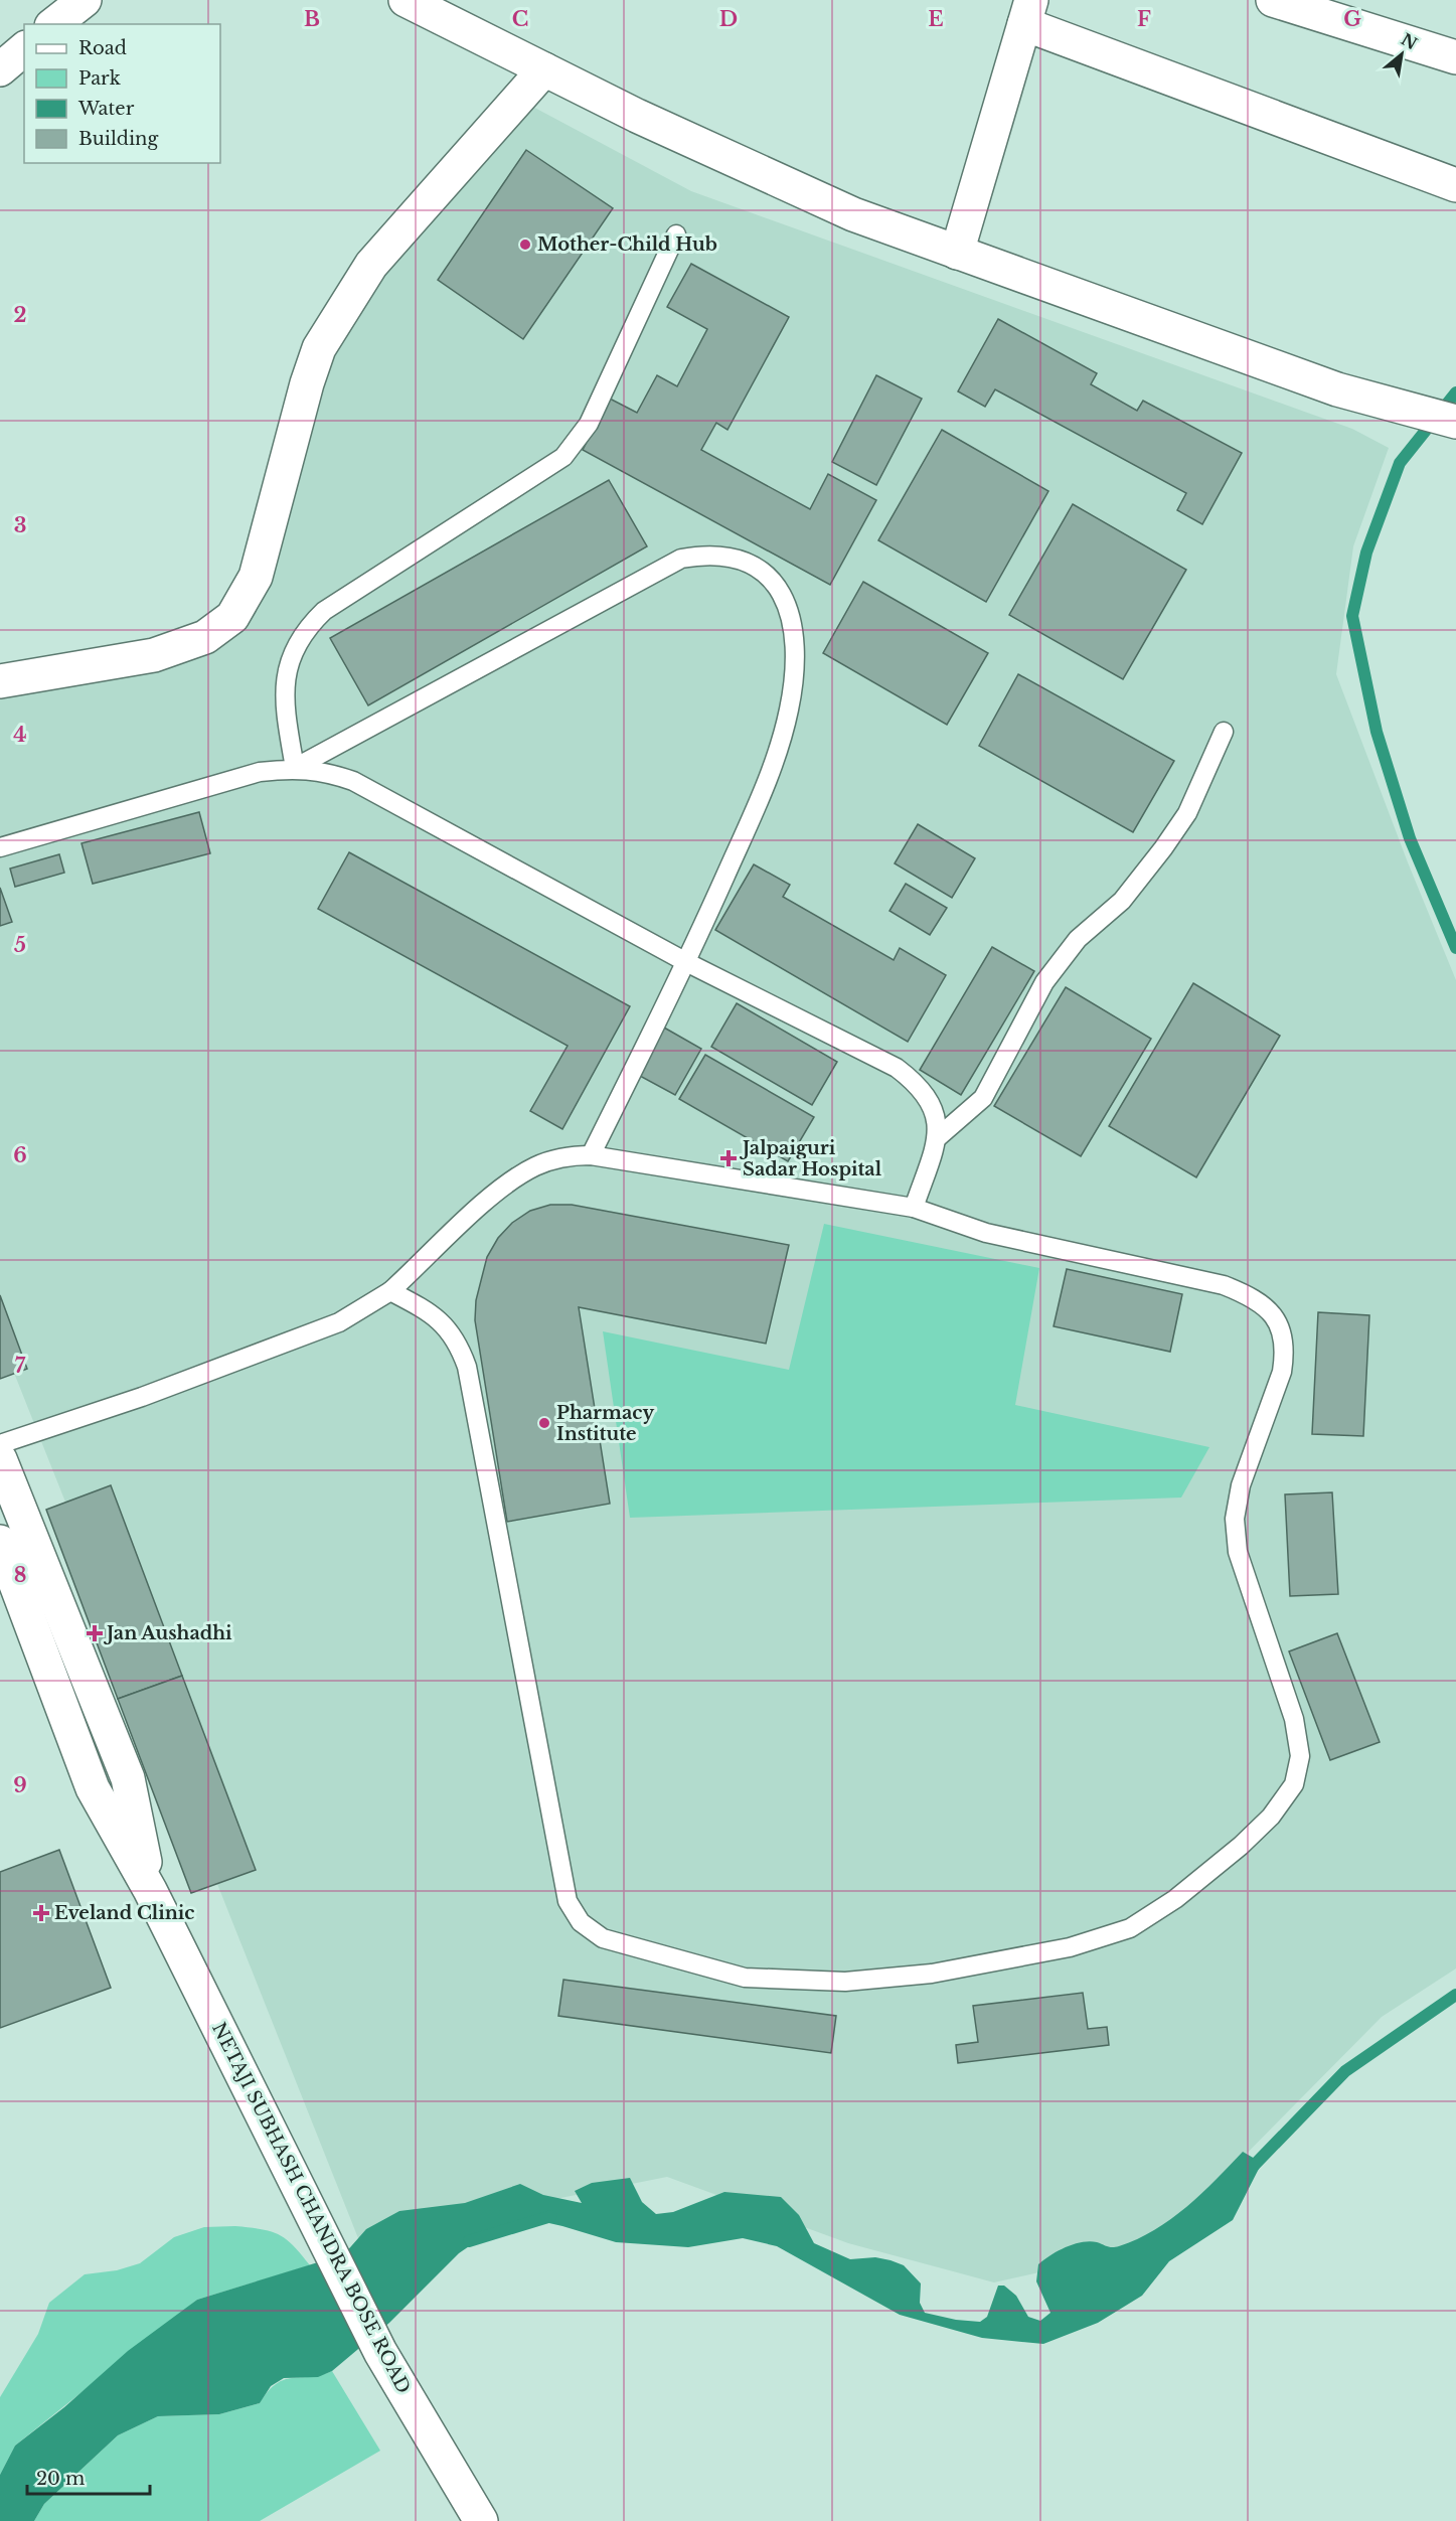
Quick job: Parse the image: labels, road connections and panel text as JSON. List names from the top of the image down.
{
  "streets": {
    "street": ["NETAJI SUBHASH CHANDRA BOSE ROAD"]
  },
  "places": {
    "other": ["Mother-Child Hub", "Pharmacy Institute"],
    "health": ["Jalpaiguri Sadar Hospital", "Jan Aushadhi", "Eveland Clinic"]
  },
  "legend": [
    "Road",
    "Park",
    "Water",
    "Building"
  ],
  "scale_bar": "20 m",
  "north": "top right",
  "grid": {
    "columns": [
      "B",
      "C",
      "D",
      "E",
      "F",
      "G"
    ],
    "rows": [
      "2",
      "3",
      "4",
      "5",
      "6",
      "7",
      "8",
      "9"
    ]
  }
}
